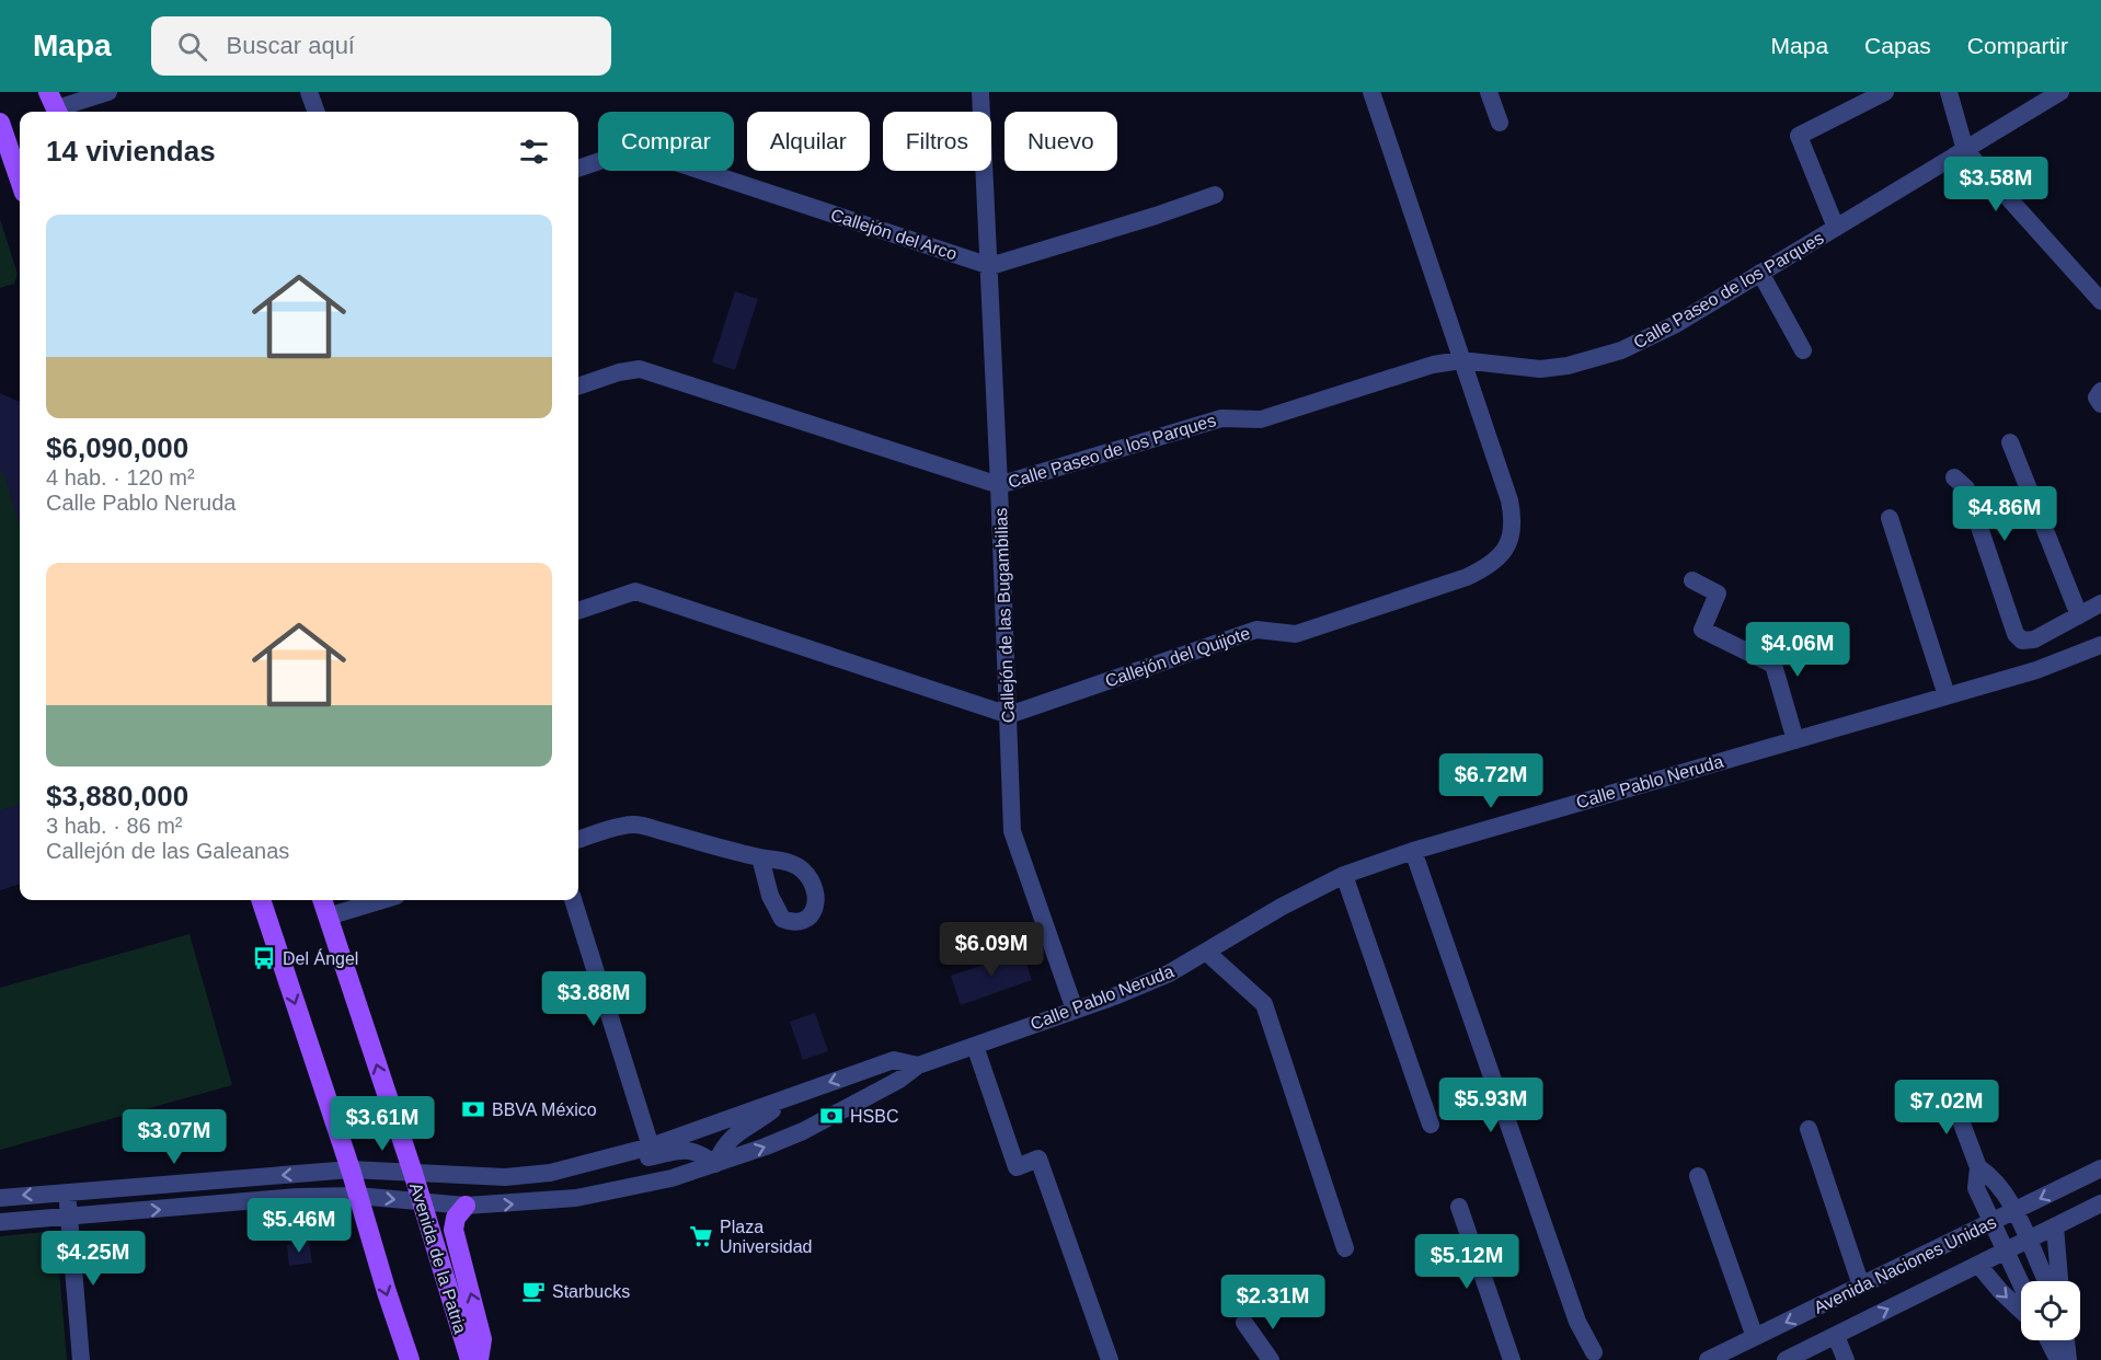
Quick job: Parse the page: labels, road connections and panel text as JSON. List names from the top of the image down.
{
  "streets": {
    "main road": ["Avenida de la Patria"],
    "street": [
      "Callejón del Arco",
      "Calle Paseo de los Parques",
      "Callejón de las Bugambilias",
      "Callejón del Quijote",
      "Calle Pablo Neruda",
      "Avenida Naciones Unidas"
    ]
  },
  "crossings": [
    ["Callejón del Arco", "Callejón de las Bugambilias"],
    ["Calle Paseo de los Parques", "Callejón de las Bugambilias"],
    ["Calle Paseo de los Parques", "Callejón del Quijote"],
    ["Callejón de las Bugambilias", "Callejón del Quijote"],
    ["Callejón de las Bugambilias", "Calle Pablo Neruda"],
    ["Calle Pablo Neruda", "Avenida de la Patria"]
  ],
  "places": {
    "bus stop": ["Del Ángel"],
    "bank": ["BBVA México", "HSBC"],
    "supermarket": ["Plaza Universidad"],
    "cafe": ["Starbucks"]
  },
  "page": {
    "header": "Mapa",
    "search": "Buscar aquí",
    "nav": ["Mapa", "Capas", "Compartir"],
    "chip": [
      "Comprar",
      "Alquilar",
      "Filtros",
      "Nuevo"
    ],
    "heading": "14 viviendas",
    "price": [
      "$3.58M",
      "$4.86M",
      "$4.06M",
      "$6.72M",
      "$6.09M",
      "$3.88M",
      "$5.93M",
      "$7.02M",
      "$3.61M",
      "$3.07M",
      "$5.46M",
      "$4.25M",
      "$5.12M",
      "$2.31M"
    ],
    "list": [
      {
        "name": "$6,090,000",
        "note": "4 hab. · 120 m² · Calle Pablo Neruda"
      },
      {
        "name": "$3,880,000",
        "note": "3 hab. · 86 m² · Callejón de las Galeanas"
      }
    ]
  }
}
